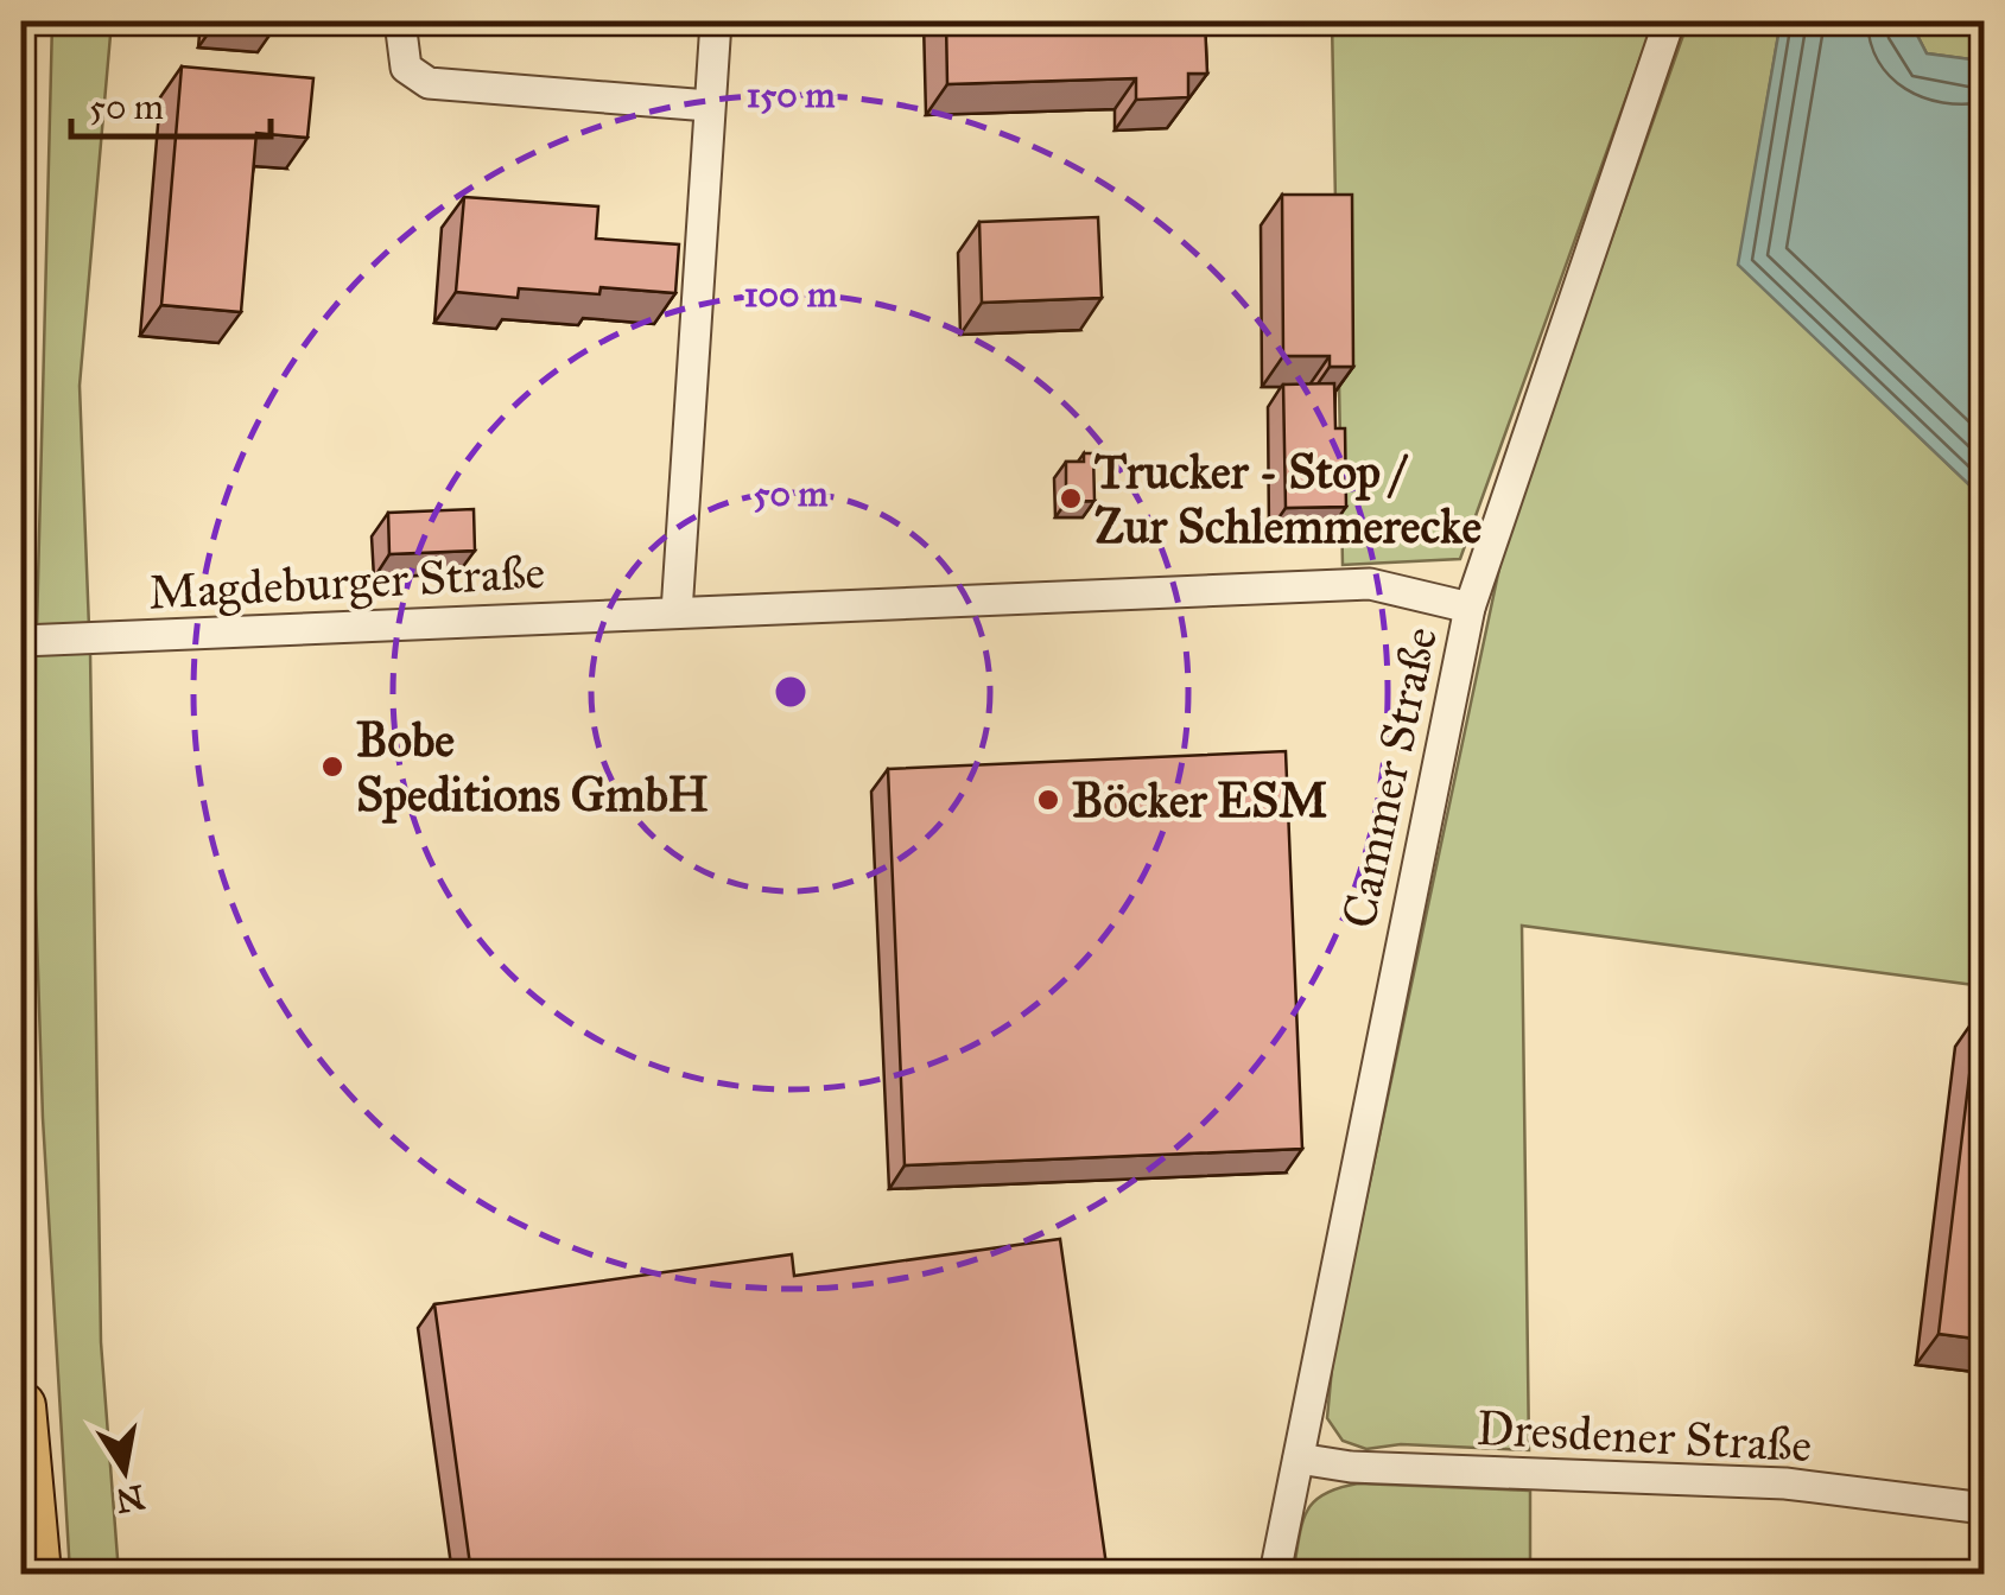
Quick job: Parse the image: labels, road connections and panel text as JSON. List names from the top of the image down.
{
  "streets": {
    "street": ["Magdeburger Straße", "Cammer Straße", "Dresdener Straße"]
  },
  "crossings": [
    ["Magdeburger Straße", "Cammer Straße"],
    ["Cammer Straße", "Dresdener Straße"]
  ],
  "places": ["Trucker - Stop / Zur Schlemmerecke", "Bobe Speditions GmbH", "Böcker ESM"],
  "scale_bar": "50 m",
  "north": "bottom",
  "rings": ["150 m", "100 m", "50 m"]
}
